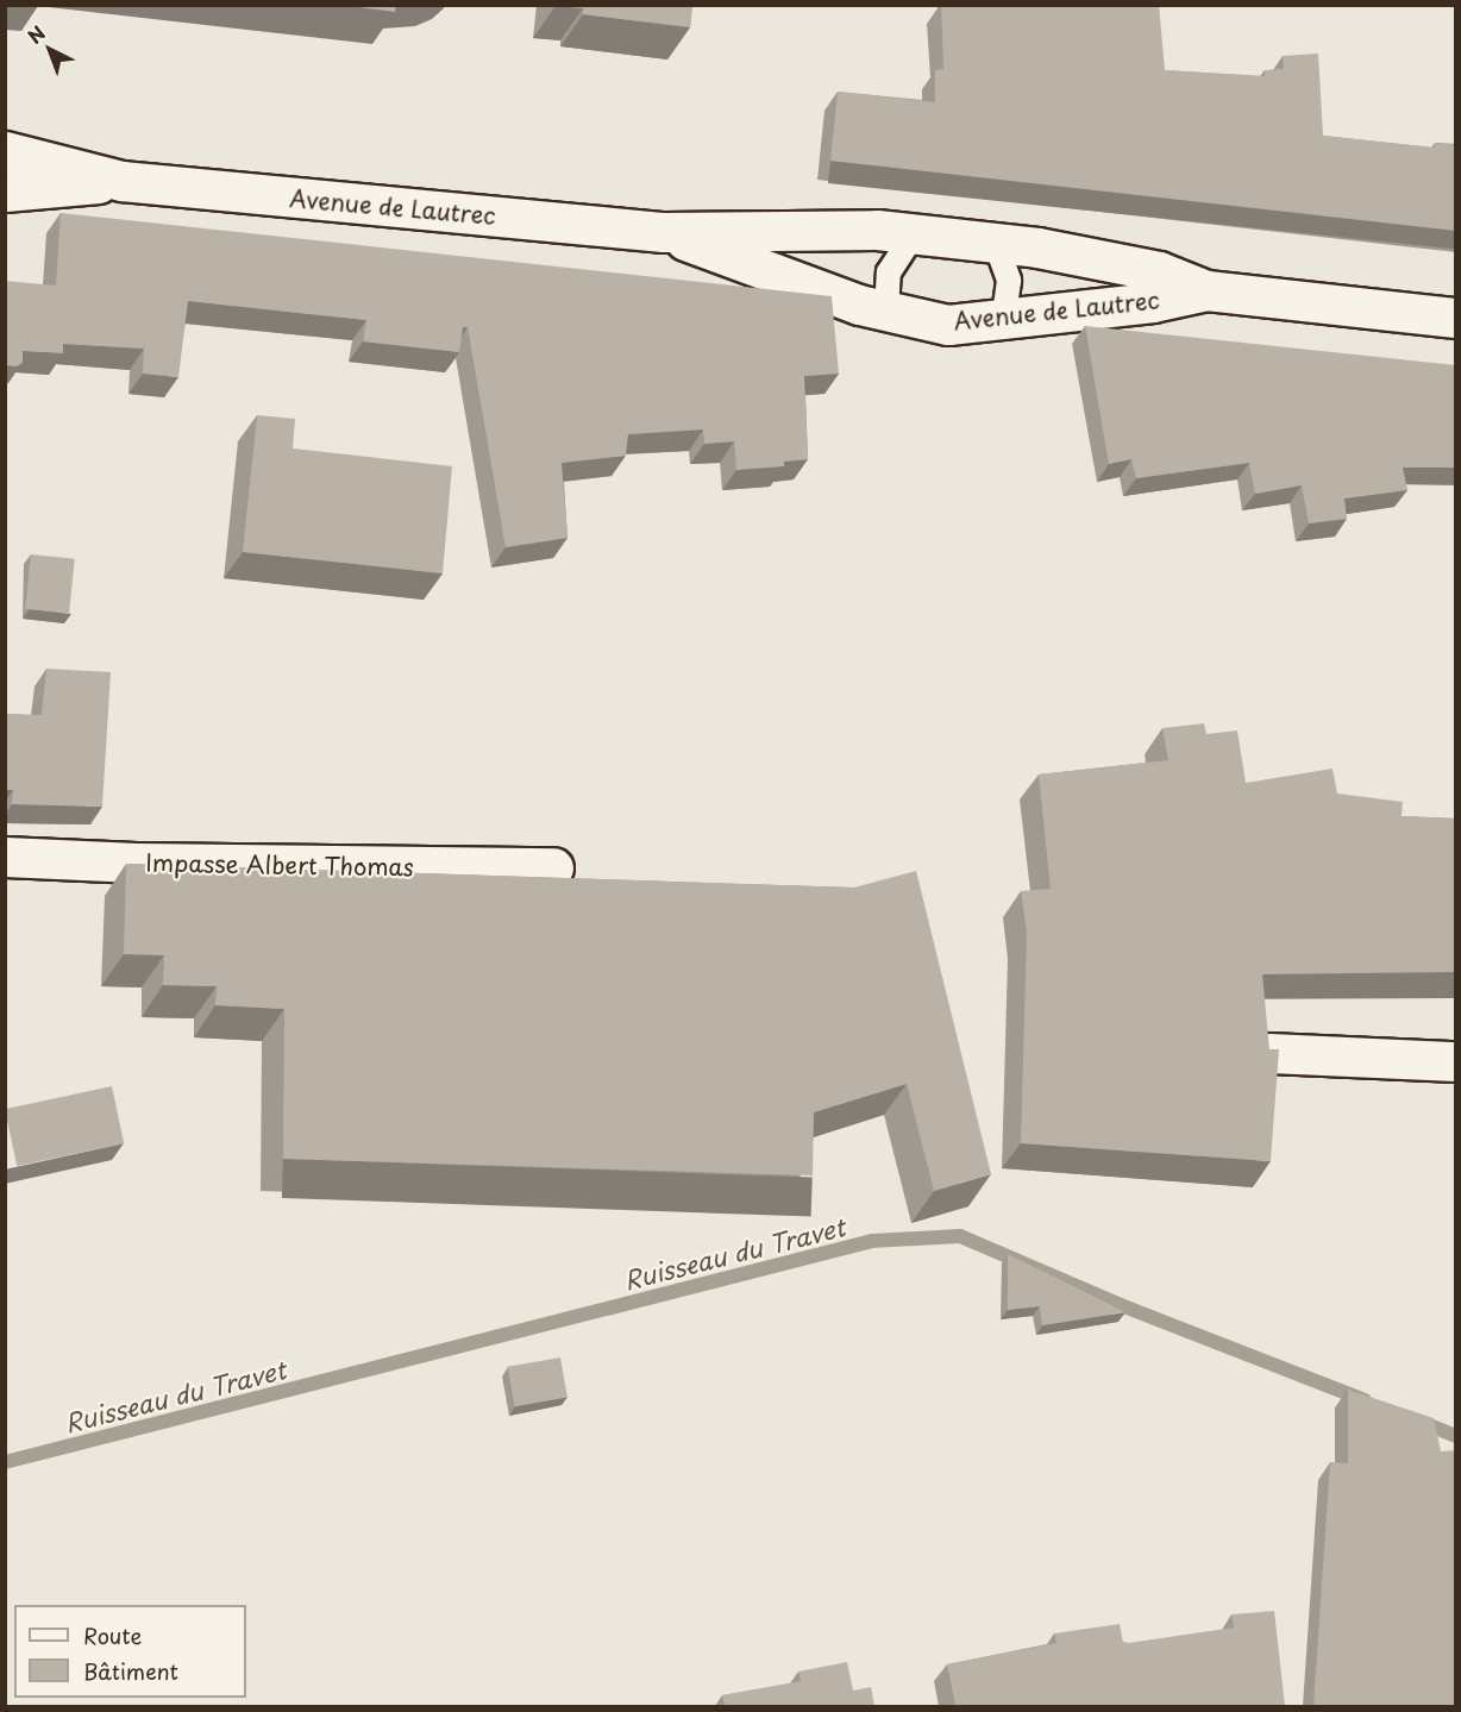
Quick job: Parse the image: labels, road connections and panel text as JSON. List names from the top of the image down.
{
  "streets": {
    "main road": ["Avenue de Lautrec", "Impasse Albert Thomas"]
  },
  "water": ["Ruisseau du Travet"],
  "legend": ["Route", "Bâtiment"],
  "north": "top left"
}
